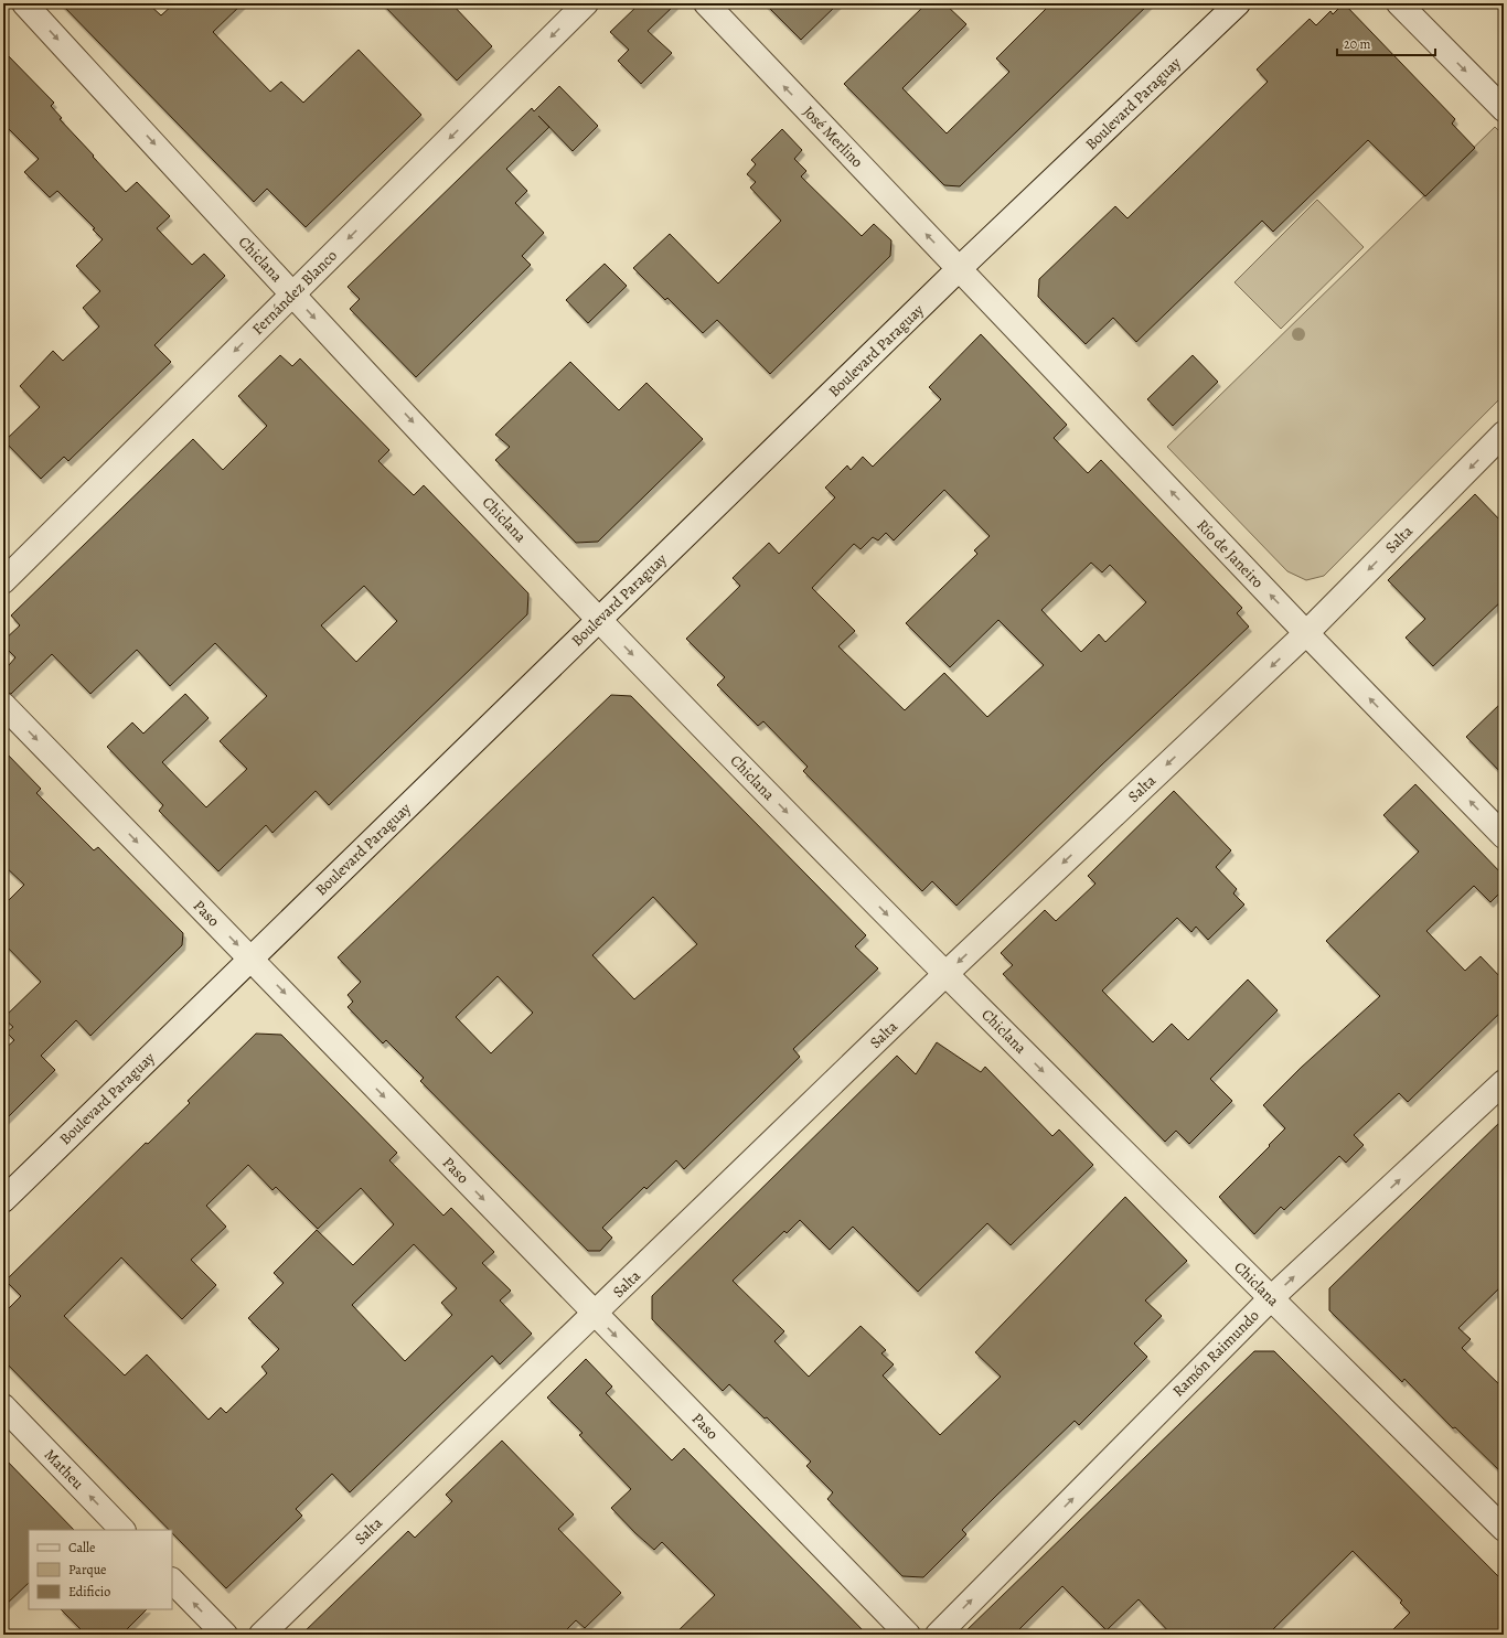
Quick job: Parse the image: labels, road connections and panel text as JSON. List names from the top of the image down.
{
  "streets": {
    "street": [
      "Boulevard Paraguay",
      "José Merlino",
      "Chiclana",
      "Fernández Blanco",
      "Salta",
      "Río de Janeiro",
      "Paso",
      "Ramón Raimundo",
      "Matheu"
    ]
  },
  "crossings": [
    ["Boulevard Paraguay", "José Merlino"],
    ["Boulevard Paraguay", "Chiclana"],
    ["Boulevard Paraguay", "Río de Janeiro"],
    ["Boulevard Paraguay", "Paso"],
    ["José Merlino", "Río de Janeiro"],
    ["Chiclana", "Fernández Blanco"],
    ["Chiclana", "Salta"],
    ["Chiclana", "Ramón Raimundo"],
    ["Salta", "Río de Janeiro"],
    ["Salta", "Paso"]
  ],
  "one_way": [
    "José Merlino",
    "Chiclana",
    "Fernández Blanco",
    "Salta",
    "Río de Janeiro",
    "Paso",
    "Ramón Raimundo",
    "Matheu"
  ],
  "legend": ["Calle", "Parque", "Edificio"],
  "scale_bar": "20 m"
}
